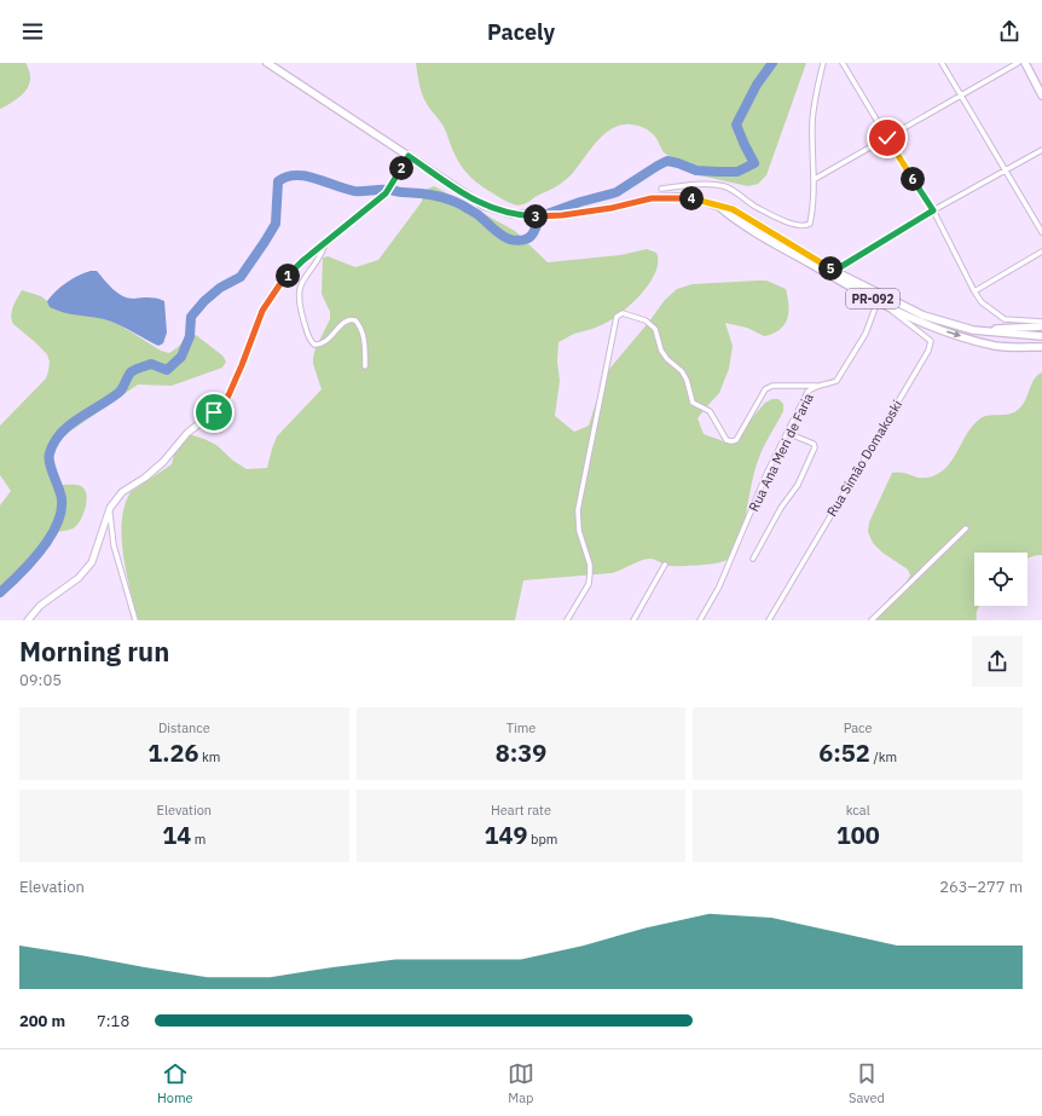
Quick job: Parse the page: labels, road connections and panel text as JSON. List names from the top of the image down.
{
  "streets": {
    "main road": ["PR-092"],
    "street": ["Rua Ana Meri de Faria", "Rua Simão Domakoski"]
  },
  "crossings": [
    ["PR-092", "Rua Ana Meri de Faria"],
    ["PR-092", "Rua Simão Domakoski"]
  ],
  "page": {
    "header": "Pacely",
    "pins": [
      "2",
      "6",
      "4",
      "3",
      "5",
      "1"
    ],
    "heading": ["Morning run", "09:05"],
    "stats": [
      ["Distance", "1.26 km"],
      ["Time", "8:39"],
      ["Pace", "6:52 /km"],
      ["Elevation", "14 m"],
      ["Heart rate", "149 bpm"],
      ["kcal", "100"]
    ],
    "chart": ["Elevation", "263–277 m"],
    "list": [
      {
        "name": "200 m",
        "note": "7:18"
      }
    ],
    "tabs": ["Home", "Map", "Saved"]
  }
}
